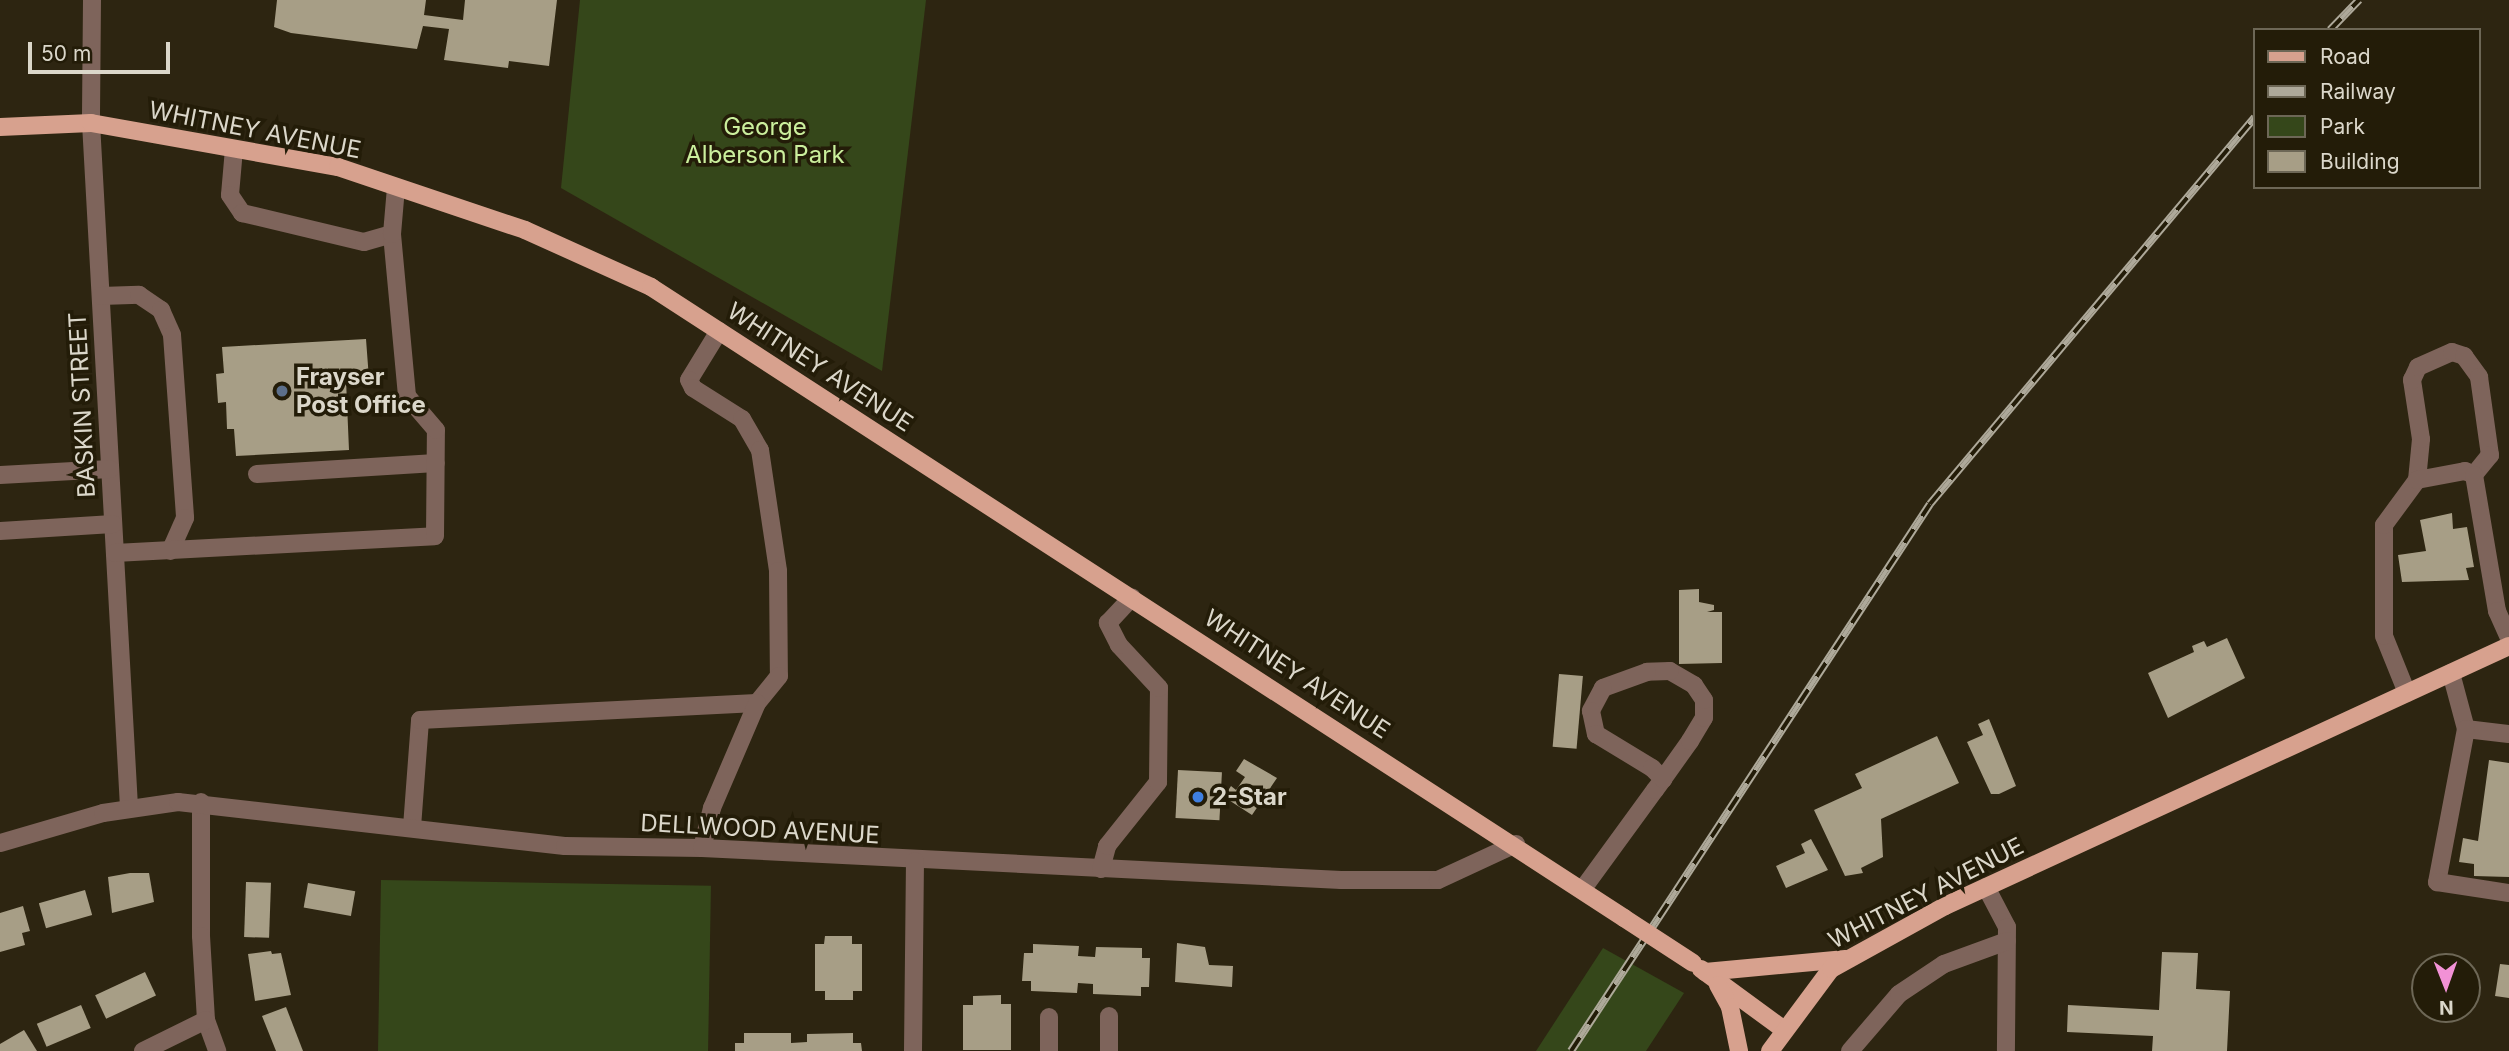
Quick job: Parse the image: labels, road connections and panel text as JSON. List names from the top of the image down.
{
  "streets": {
    "main road": ["WHITNEY AVENUE"],
    "street": ["BASKIN STREET", "DELLWOOD AVENUE"]
  },
  "crossings": [
    ["WHITNEY AVENUE", "BASKIN STREET"],
    ["WHITNEY AVENUE", "DELLWOOD AVENUE"],
    ["BASKIN STREET", "DELLWOOD AVENUE"]
  ],
  "parks": ["George Alberson Park"],
  "places": ["Frayser Post Office", "2-Star"],
  "legend": [
    "Road",
    "Railway",
    "Park",
    "Building"
  ],
  "scale_bar": "50 m",
  "north": "bottom"
}
